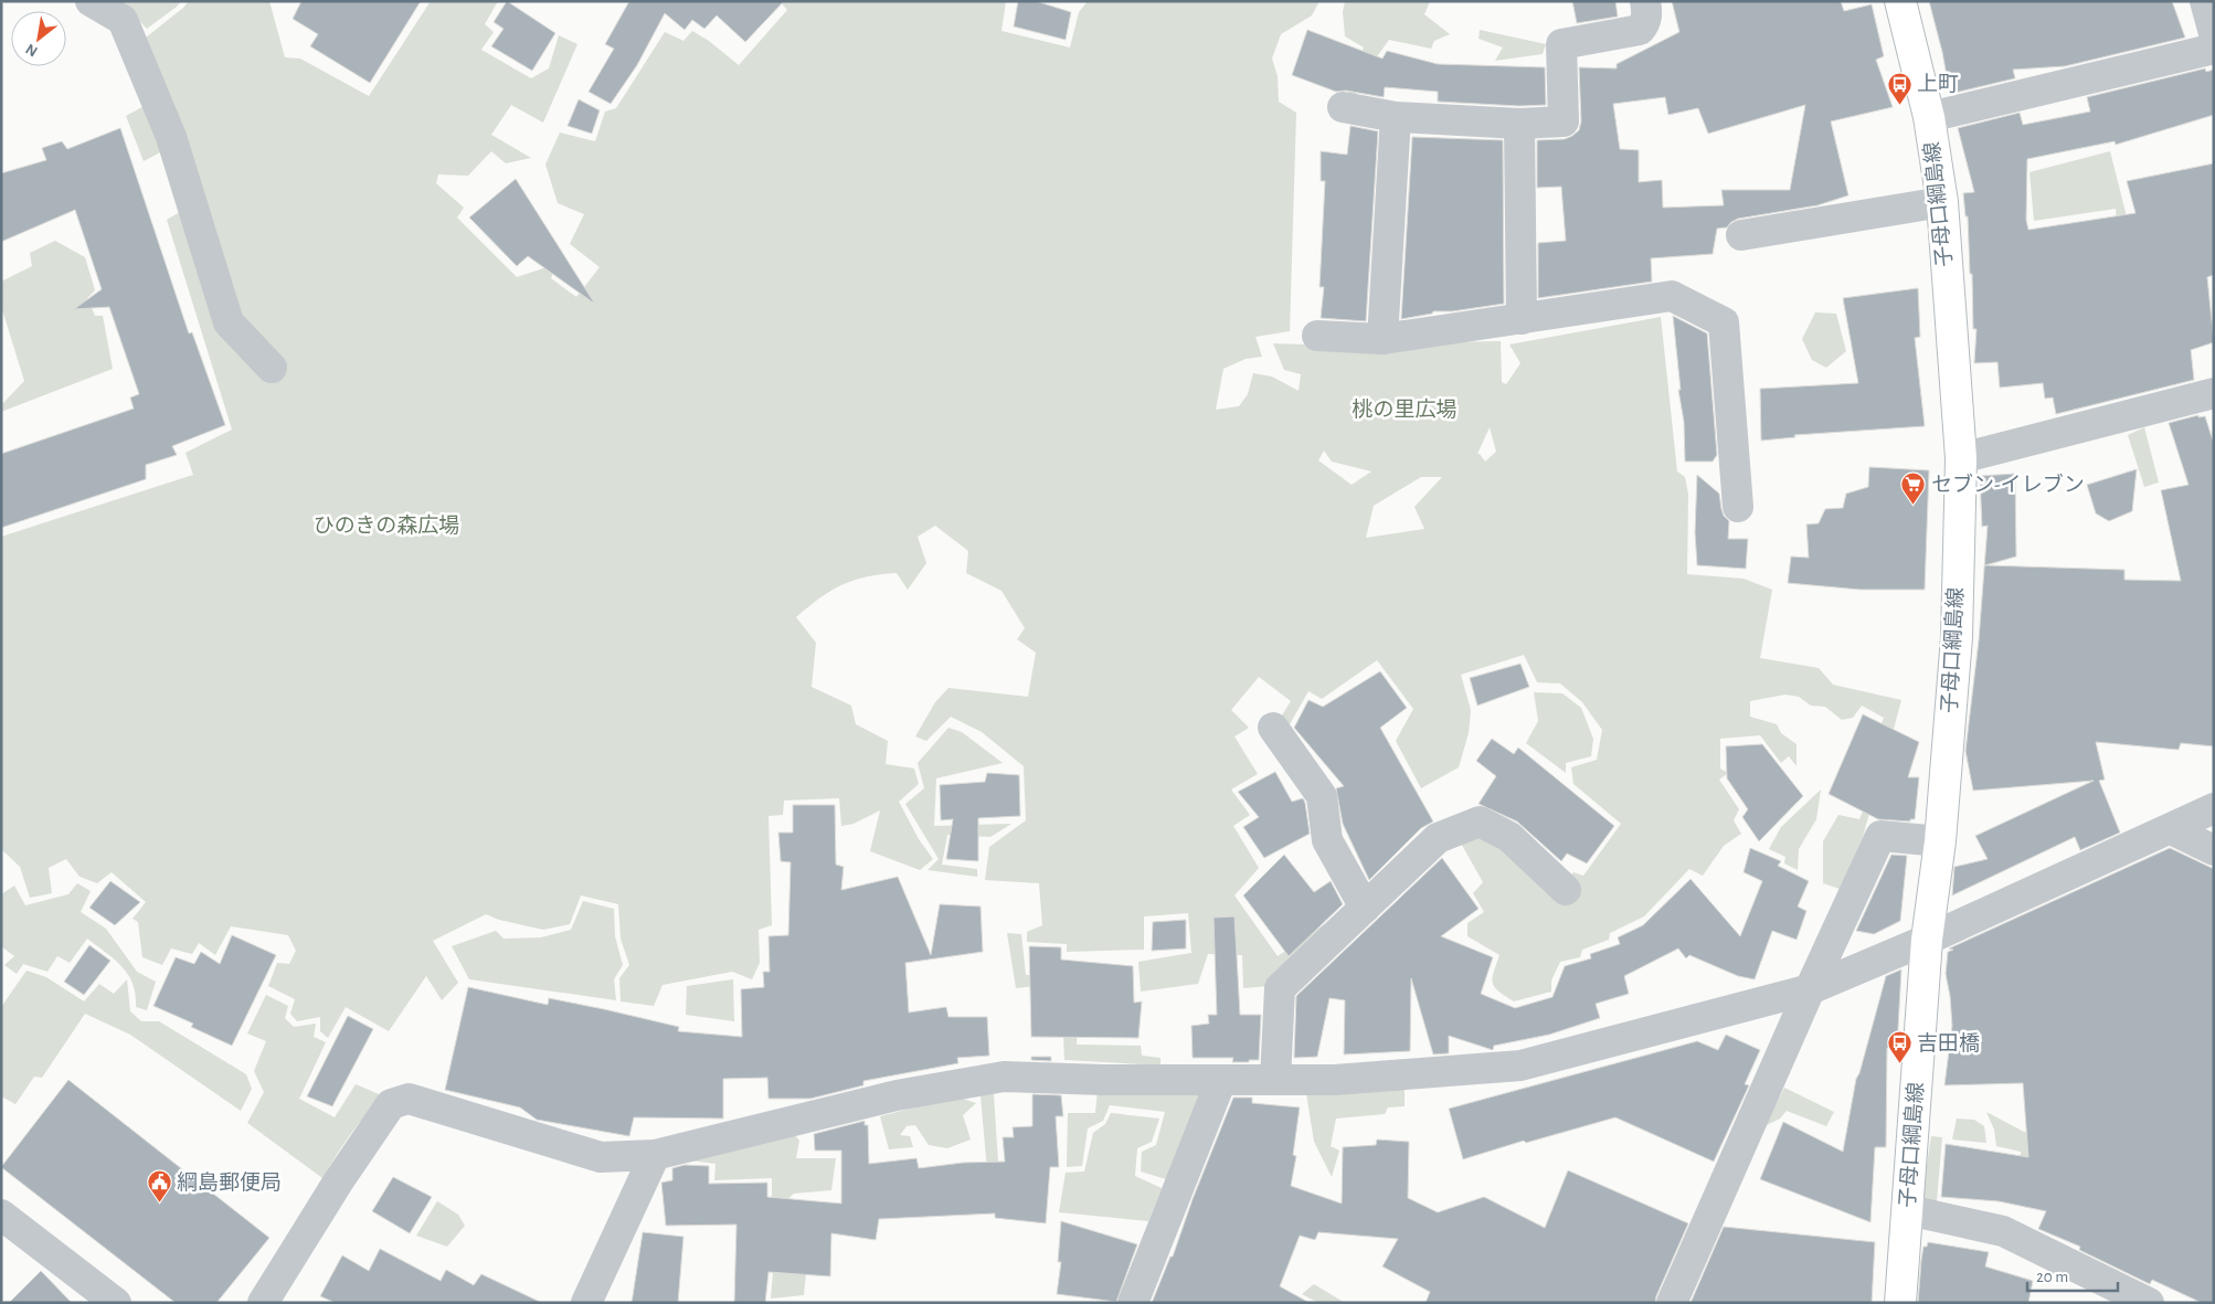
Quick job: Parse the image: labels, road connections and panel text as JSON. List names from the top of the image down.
{
  "streets": {
    "main road": ["子母口綱島線"]
  },
  "parks": ["桃の里広場", "ひのきの森広場"],
  "places": {
    "bus stop": ["上町", "吉田橋"],
    "supermarket": ["セブン-イレブン"],
    "public building": ["綱島郵便局"]
  },
  "scale_bar": "20 m",
  "north": "bottom left"
}
